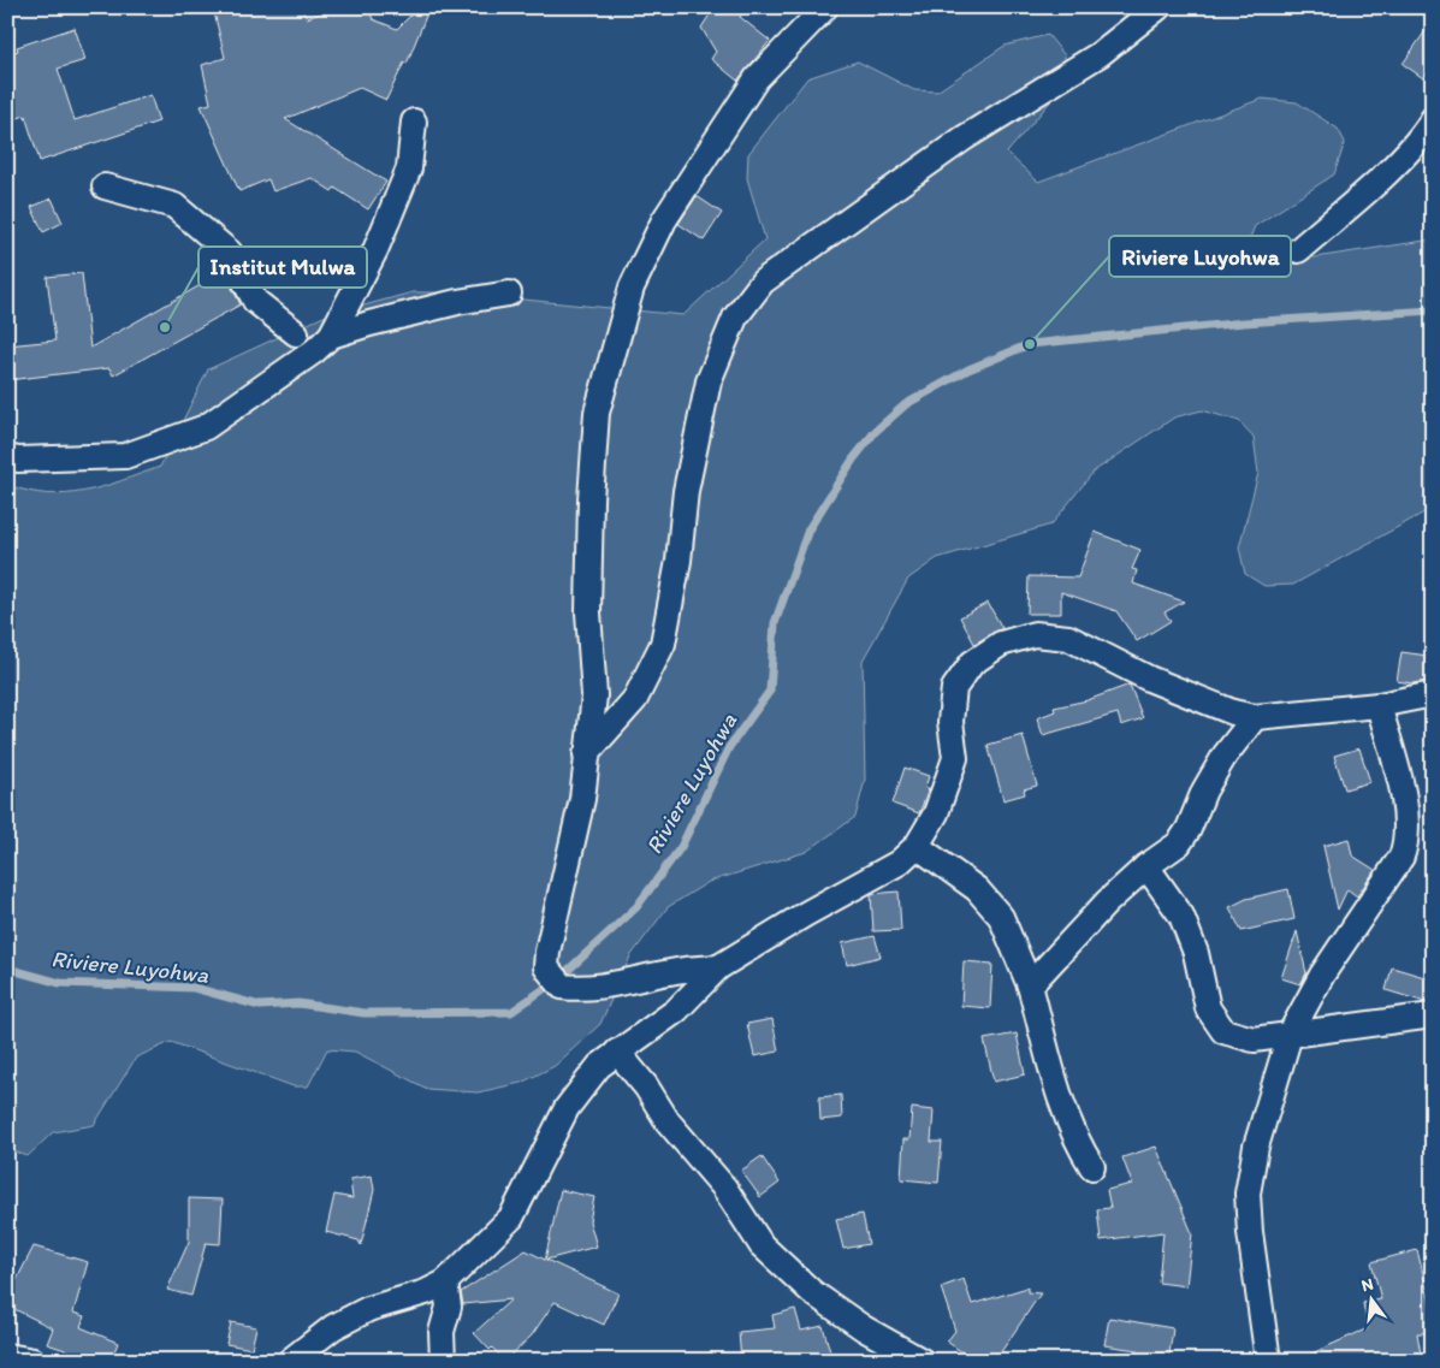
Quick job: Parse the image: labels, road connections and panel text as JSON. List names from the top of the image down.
{
  "water": ["Riviere Luyohwa"],
  "places": ["Institut Mulwa", "Riviere Luyohwa"],
  "north": "top"
}
